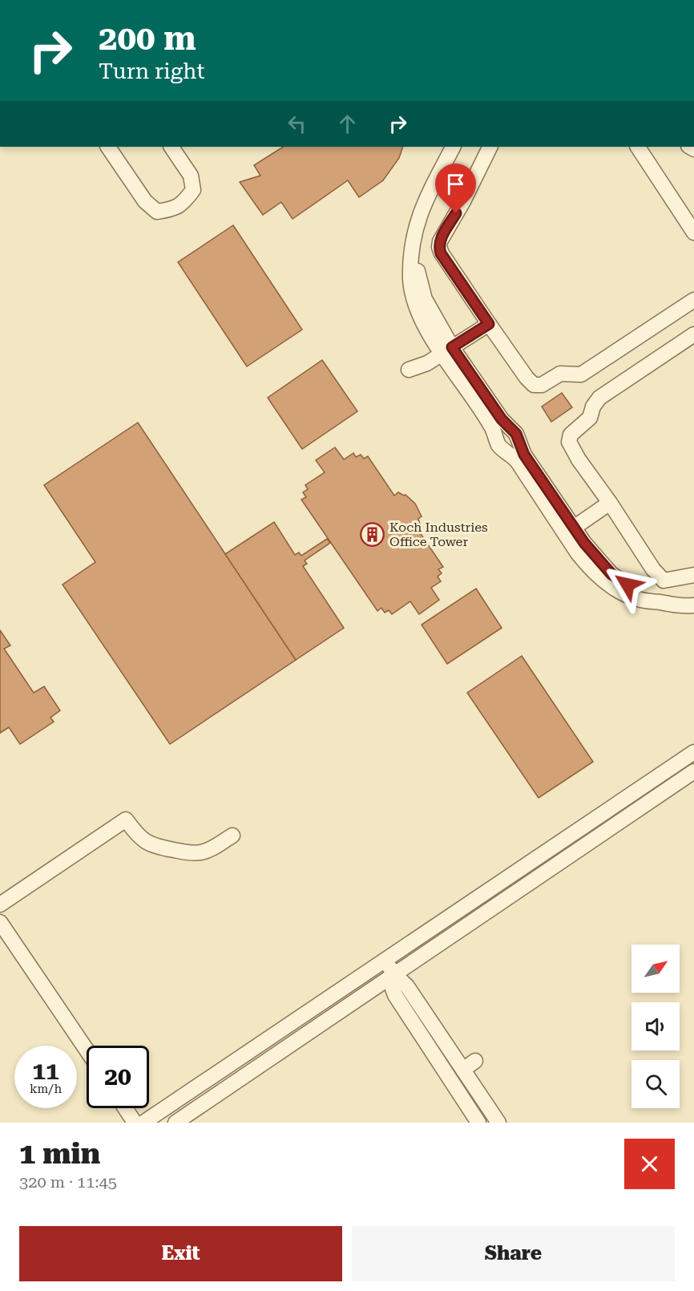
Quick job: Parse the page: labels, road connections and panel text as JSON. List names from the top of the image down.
{
  "places": {
    "building": ["Koch Industries Office Tower"]
  },
  "north": "top right",
  "page": {
    "turn": ["200 m", "Turn right"],
    "speed": "11 km/h",
    "limit": "20",
    "heading": ["1 min", "320 m · 11:45"],
    "buttons": ["Exit", "Share"]
  }
}
